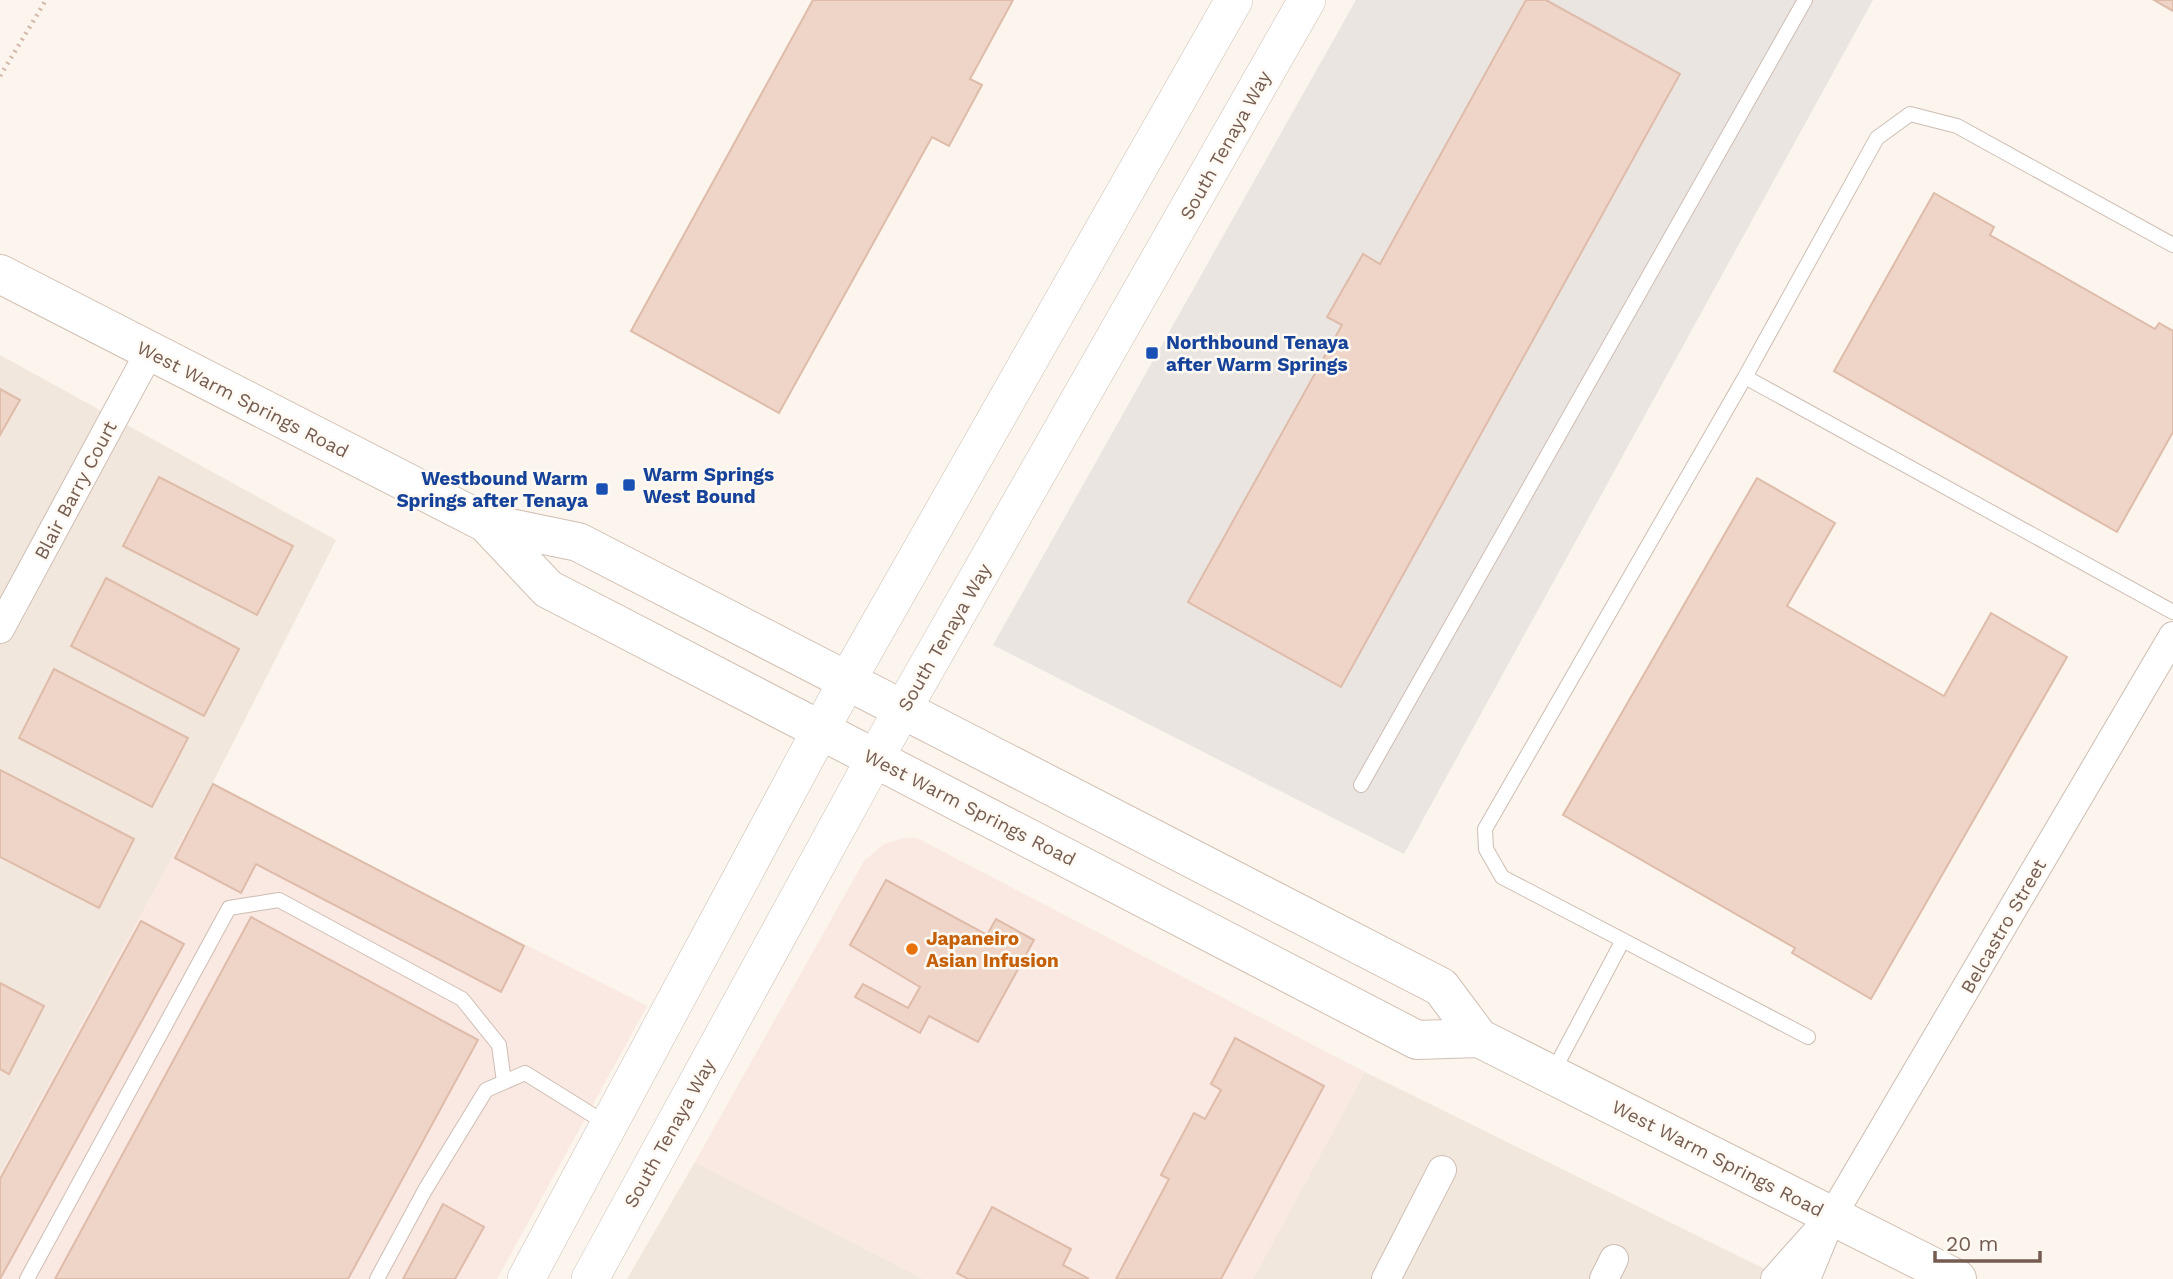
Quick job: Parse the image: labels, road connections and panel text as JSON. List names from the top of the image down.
{
  "streets": {
    "main road": ["West Warm Springs Road"],
    "street": ["South Tenaya Way", "Blair Barry Court", "Belcastro Street"]
  },
  "crossings": [
    ["South Tenaya Way", "West Warm Springs Road"],
    ["West Warm Springs Road", "Blair Barry Court"],
    ["West Warm Springs Road", "Belcastro Street"]
  ],
  "places": {
    "transit": ["Northbound Tenaya after Warm Springs", "Warm Springs West Bound", "Westbound Warm Springs after Tenaya"],
    "other": ["Japaneiro Asian Infusion"]
  },
  "scale_bar": "20 m"
}
